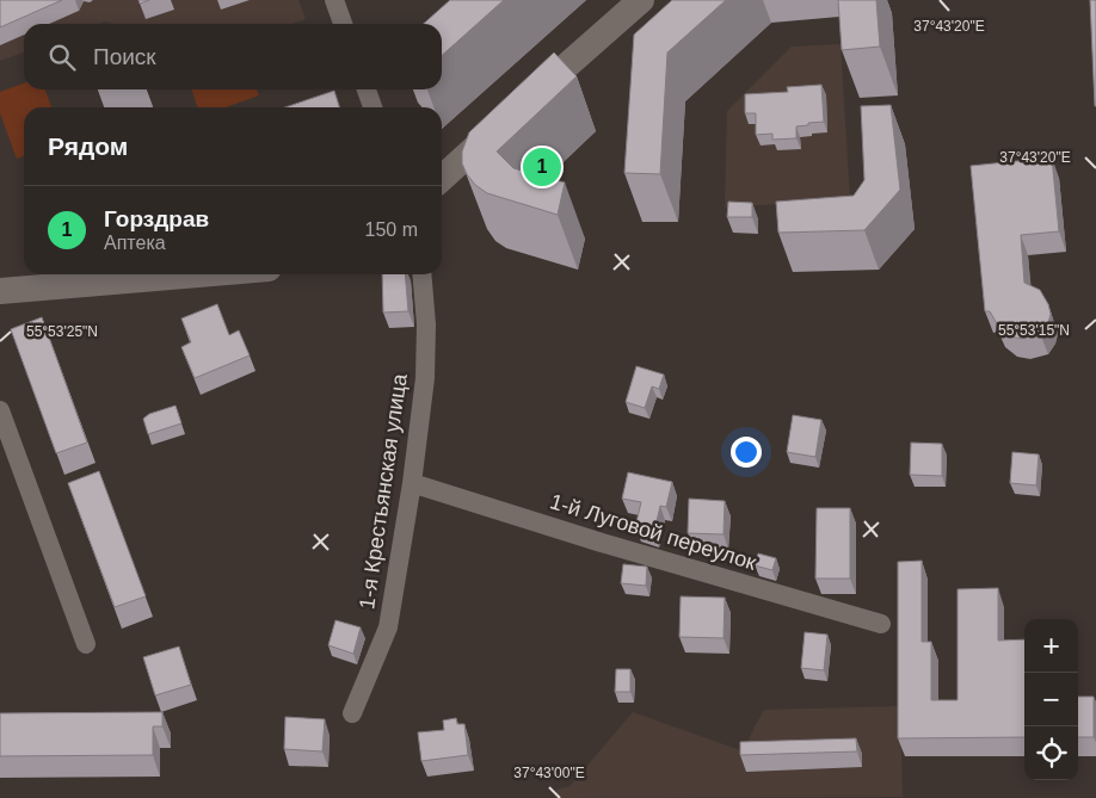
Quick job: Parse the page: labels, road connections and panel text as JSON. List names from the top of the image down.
{
  "streets": {
    "street": ["1-я Крестьянская улица", "1-й Луговой переулок"]
  },
  "crossings": [
    ["1-я Крестьянская улица", "1-й Луговой переулок"]
  ],
  "page": {
    "search": "Поиск",
    "heading": "Рядом",
    "pins": "1",
    "list": [
      {
        "mark": "1",
        "name": "Горздрав",
        "note": "Аптека",
        "value": "150 m"
      }
    ],
    "map_buttons": ["+", "−"]
  },
  "coordinates": [
    "37°43'20\"E",
    "55°53'15\"N",
    "55°53'25\"N",
    "37°43'00\"E"
  ]
}
